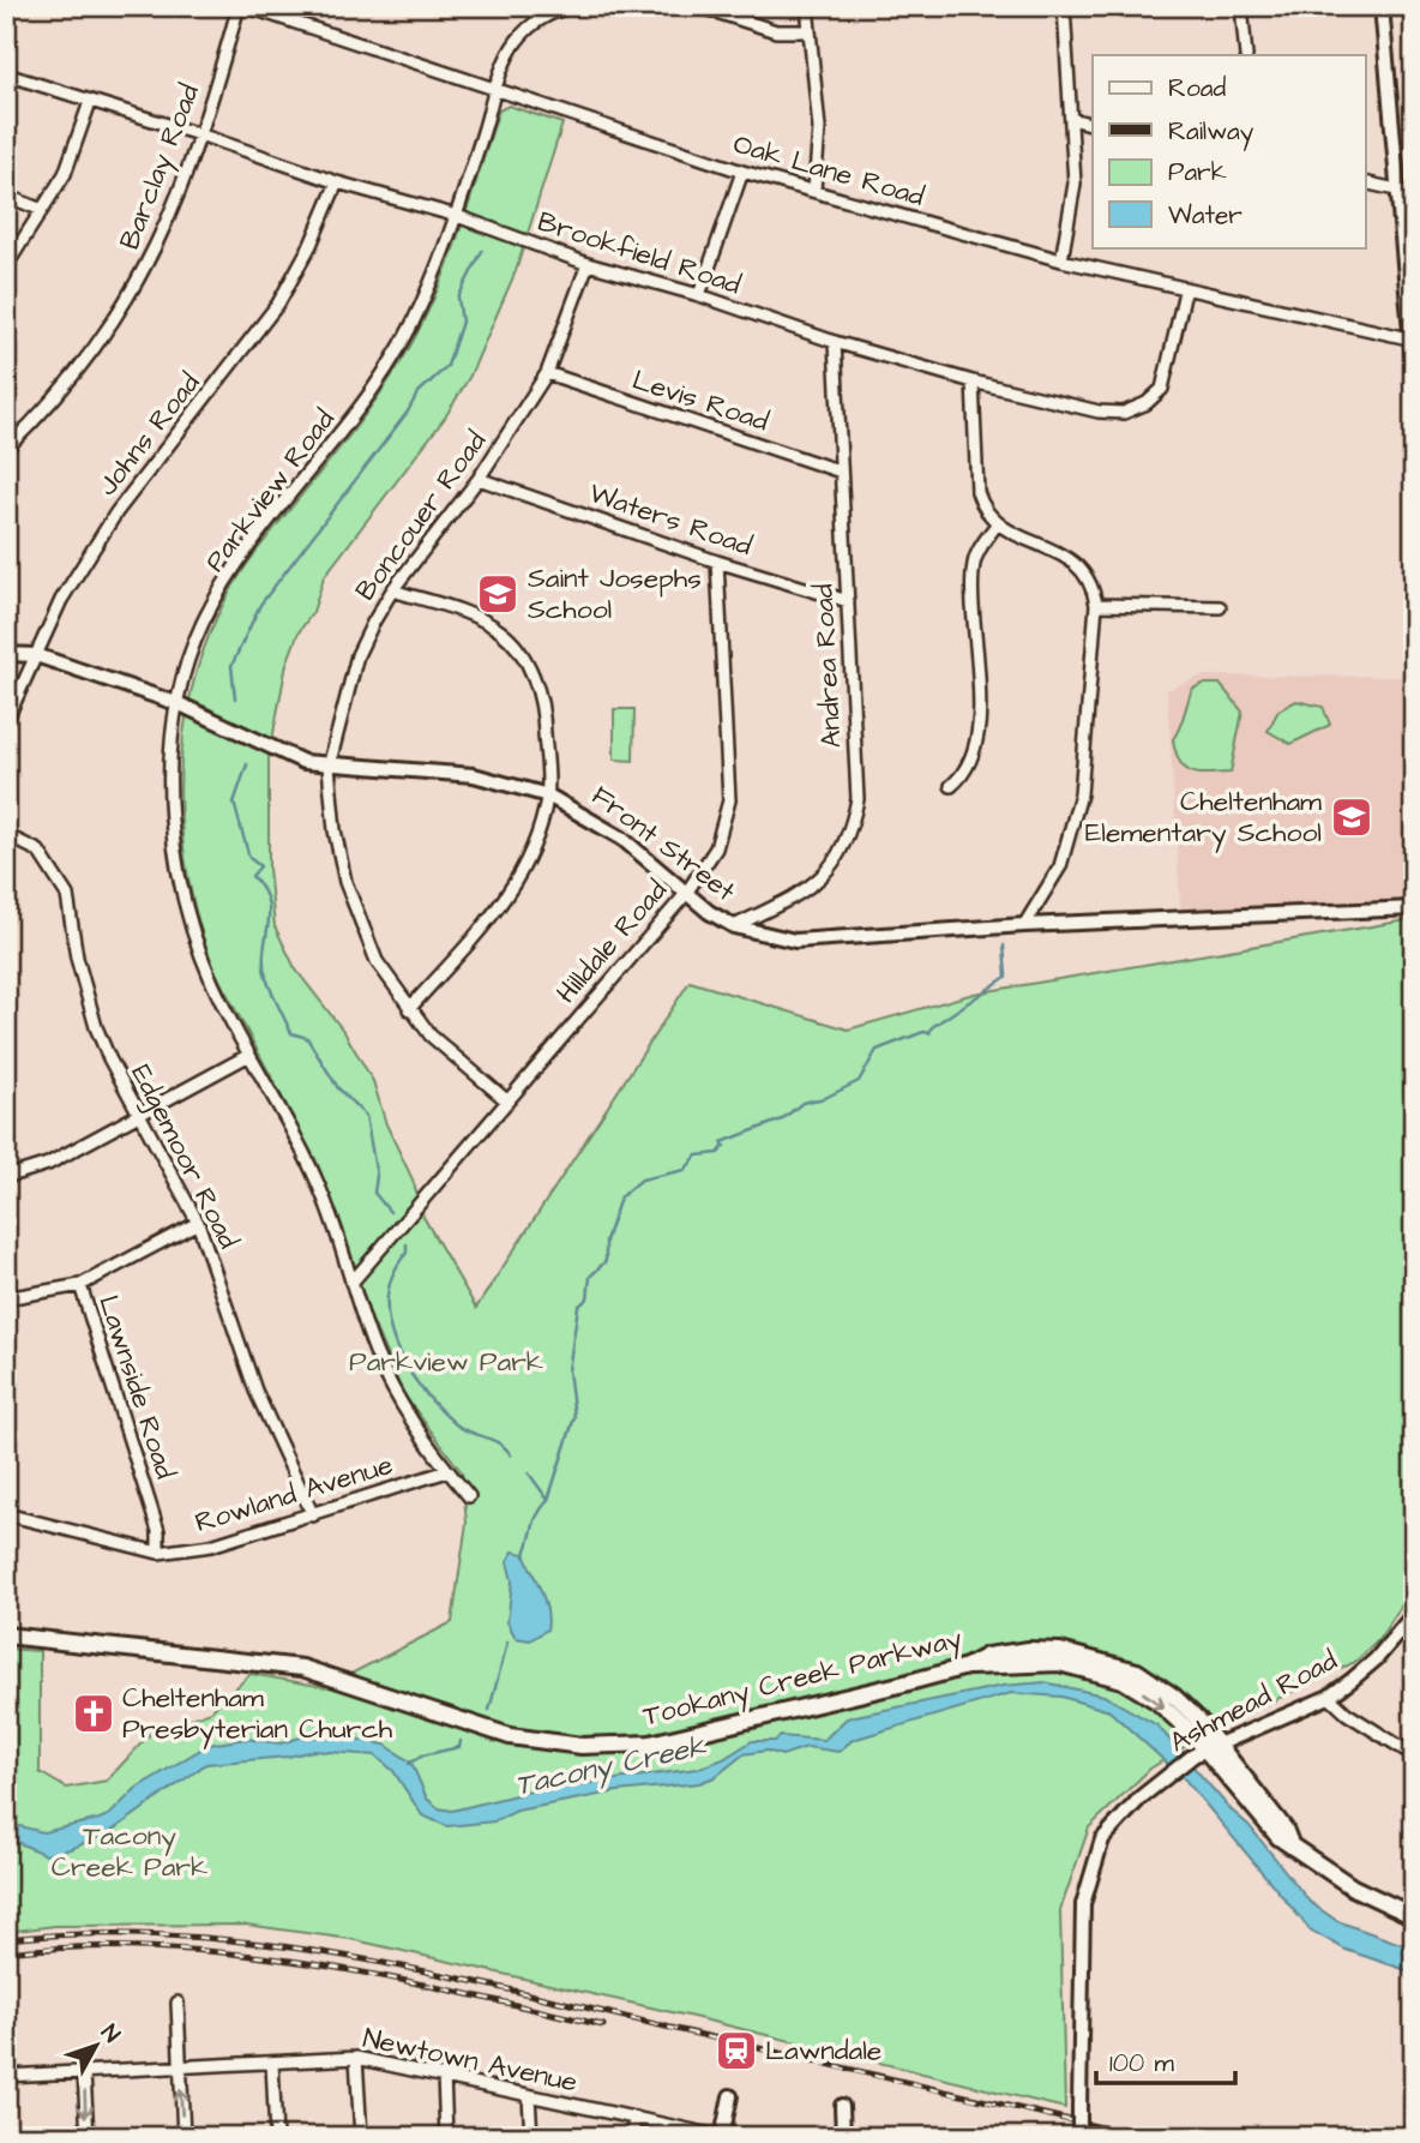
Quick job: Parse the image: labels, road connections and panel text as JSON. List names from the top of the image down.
{
  "streets": {
    "main road": ["Tookany Creek Parkway"],
    "street": [
      "Barclay Road",
      "Oak Lane Road",
      "Brookfield Road",
      "Levis Road",
      "Johns Road",
      "Parkview Road",
      "Boncouer Road",
      "Waters Road",
      "Andrea Road",
      "Front Street",
      "Hilldale Road",
      "Edgemoor Road",
      "Lawnside Road",
      "Rowland Avenue",
      "Ashmead Road",
      "Newtown Avenue"
    ]
  },
  "crossings": [
    ["Barclay Road", "Brookfield Road"],
    ["Oak Lane Road", "Brookfield Road"],
    ["Oak Lane Road", "Parkview Road"],
    ["Brookfield Road", "Johns Road"],
    ["Brookfield Road", "Parkview Road"],
    ["Brookfield Road", "Boncouer Road"],
    ["Brookfield Road", "Andrea Road"],
    ["Levis Road", "Boncouer Road"],
    ["Levis Road", "Andrea Road"],
    ["Johns Road", "Front Street"],
    ["Parkview Road", "Front Street"],
    ["Parkview Road", "Hilldale Road"],
    ["Parkview Road", "Rowland Avenue"],
    ["Boncouer Road", "Waters Road"],
    ["Boncouer Road", "Front Street"],
    ["Boncouer Road", "Hilldale Road"],
    ["Waters Road", "Andrea Road"],
    ["Waters Road", "Hilldale Road"],
    ["Andrea Road", "Front Street"],
    ["Front Street", "Hilldale Road"],
    ["Edgemoor Road", "Rowland Avenue"],
    ["Lawnside Road", "Rowland Avenue"],
    ["Tookany Creek Parkway", "Ashmead Road"]
  ],
  "water": ["Tacony Creek"],
  "parks": ["Parkview Park", "Tacony Creek Park"],
  "places": {
    "school or university": ["Saint Josephs School", "Cheltenham Elementary School"],
    "church": ["Cheltenham Presbyterian Church"],
    "station": ["Lawndale"]
  },
  "legend": [
    "Road",
    "Railway",
    "Park",
    "Water"
  ],
  "scale_bar": "100 m",
  "north": "top right"
}
